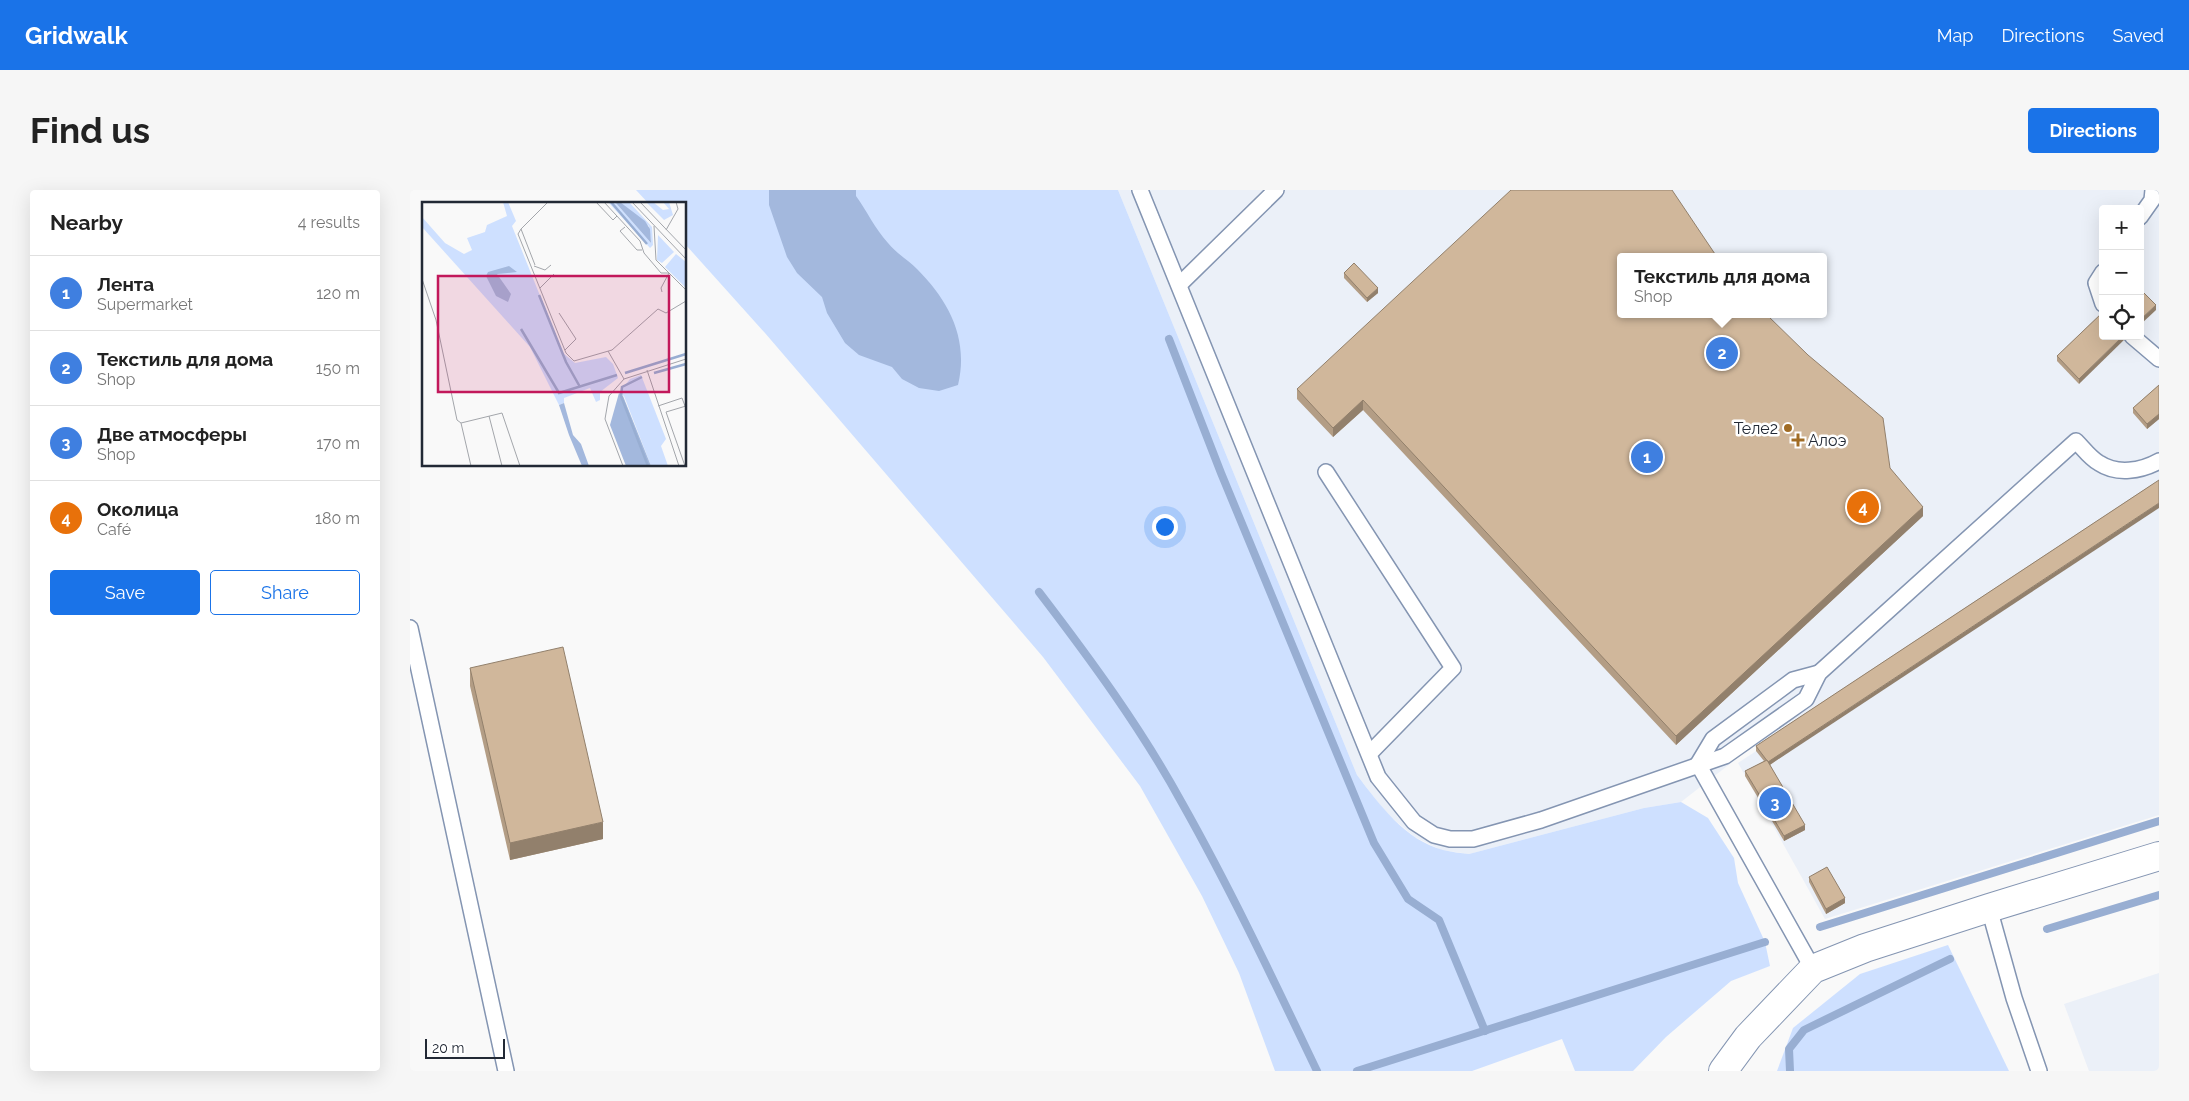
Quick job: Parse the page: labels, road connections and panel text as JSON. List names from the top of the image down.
{
  "places": {
    "other": ["Теле2"],
    "health": ["Алоэ"]
  },
  "scale_bar": "20 m",
  "page": {
    "header": "Gridwalk",
    "nav": ["Map", "Directions", "Saved"],
    "buttons": [
      "Directions",
      ["Save", "Share"]
    ],
    "title": "Find us",
    "heading": ["Nearby", "4 results"],
    "map_buttons": ["+", "−"],
    "popup": ["Текстиль для дома", "Shop"],
    "list": [
      {
        "mark": "1",
        "name": "Лента",
        "note": "Supermarket",
        "value": "120 m"
      },
      {
        "mark": "2",
        "name": "Текстиль для дома",
        "note": "Shop",
        "value": "150 m"
      },
      {
        "mark": "3",
        "name": "Две атмосферы",
        "note": "Shop",
        "value": "170 m"
      },
      {
        "mark": "4",
        "name": "Околица",
        "note": "Café",
        "value": "180 m"
      }
    ],
    "pins": [
      "2",
      "1",
      "4",
      "3"
    ],
    "scale": "20 m"
  }
}
